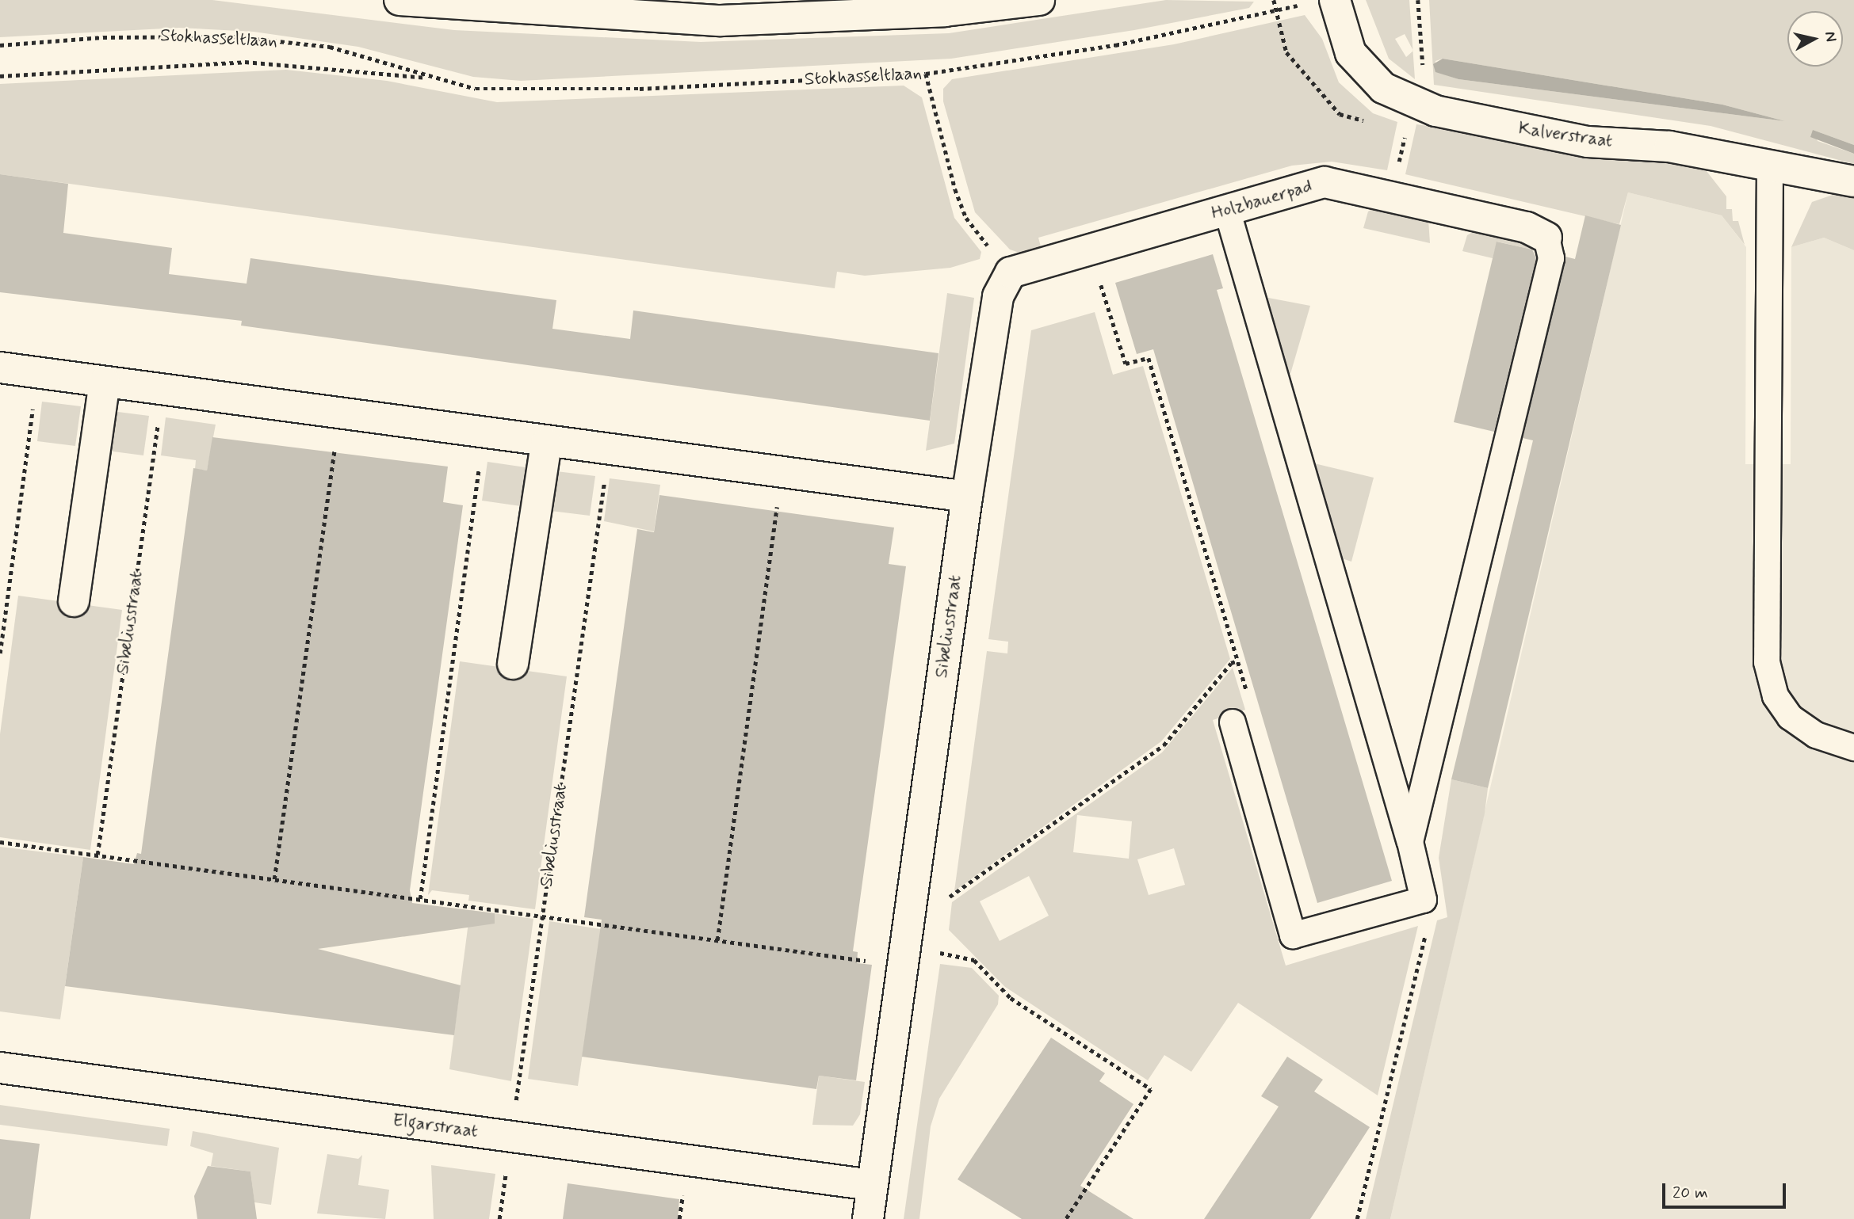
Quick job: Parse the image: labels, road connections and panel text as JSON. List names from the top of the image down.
{
  "streets": {
    "street": [
      "Kalverstraat",
      "Holzbauerpad",
      "Sibeliusstraat",
      "Elgarstraat"
    ],
    "path": ["Stokhasseltlaan"]
  },
  "crossings": [
    ["Holzbauerpad", "Sibeliusstraat"],
    ["Sibeliusstraat", "Elgarstraat"]
  ],
  "scale_bar": "20 m",
  "north": "right"
}
